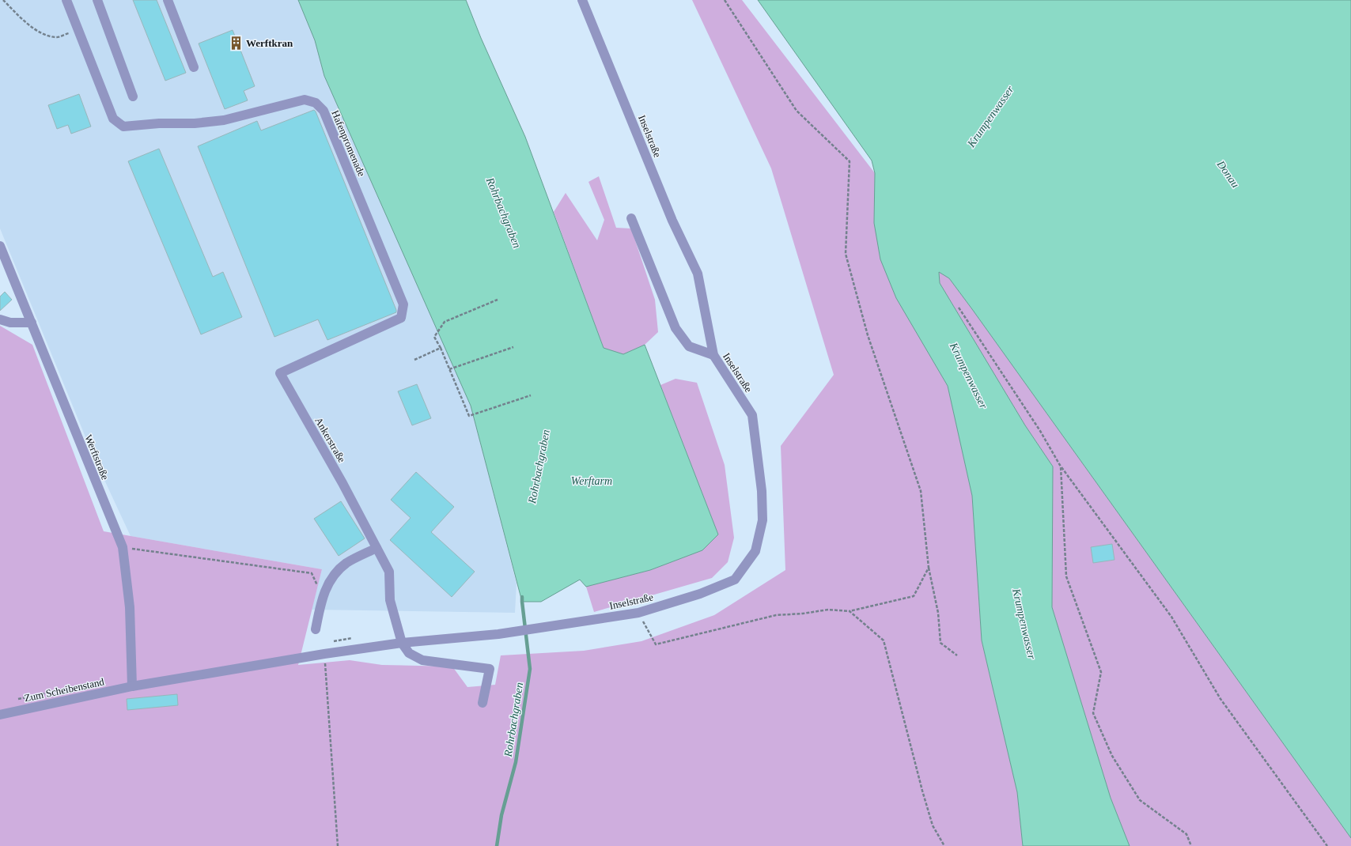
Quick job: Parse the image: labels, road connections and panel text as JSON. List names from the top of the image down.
{
  "streets": {
    "street": [
      "Inselstraße",
      "Hafenpromenade",
      "Ankerstraße",
      "Werftstraße",
      "Zum Scheibenstand"
    ]
  },
  "crossings": [
    ["Inselstraße", "Ankerstraße"],
    ["Inselstraße", "Zum Scheibenstand"],
    ["Hafenpromenade", "Ankerstraße"],
    ["Ankerstraße", "Zum Scheibenstand"],
    ["Werftstraße", "Zum Scheibenstand"]
  ],
  "water": [
    "Krumpenwasser",
    "Donau",
    "Rohrbachgraben",
    "Werftarm"
  ],
  "places": {
    "building": ["Werftkran"]
  }
}
